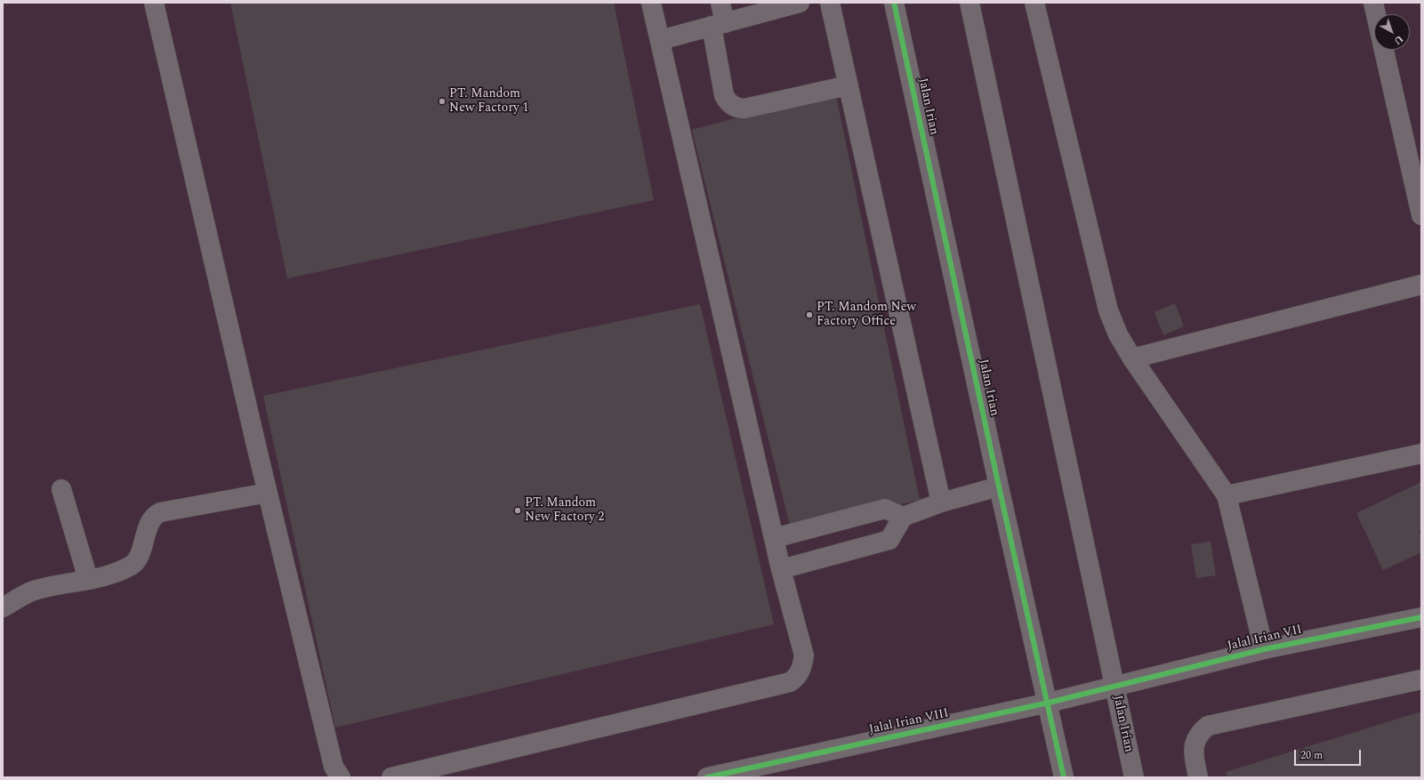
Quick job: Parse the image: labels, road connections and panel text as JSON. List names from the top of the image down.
{
  "streets": {
    "street": ["Jalan Irian", "Jalal Irian VII", "Jalal Irian VIII"]
  },
  "crossings": [
    ["Jalan Irian", "Jalal Irian VII"],
    ["Jalan Irian", "Jalal Irian VIII"],
    ["Jalal Irian VII", "Jalal Irian VIII"]
  ],
  "places": ["PT. Mandom New Factory 1", "PT. Mandom New Factory Office", "PT. Mandom New Factory 2"],
  "scale_bar": "20 m",
  "north": "bottom right"
}
